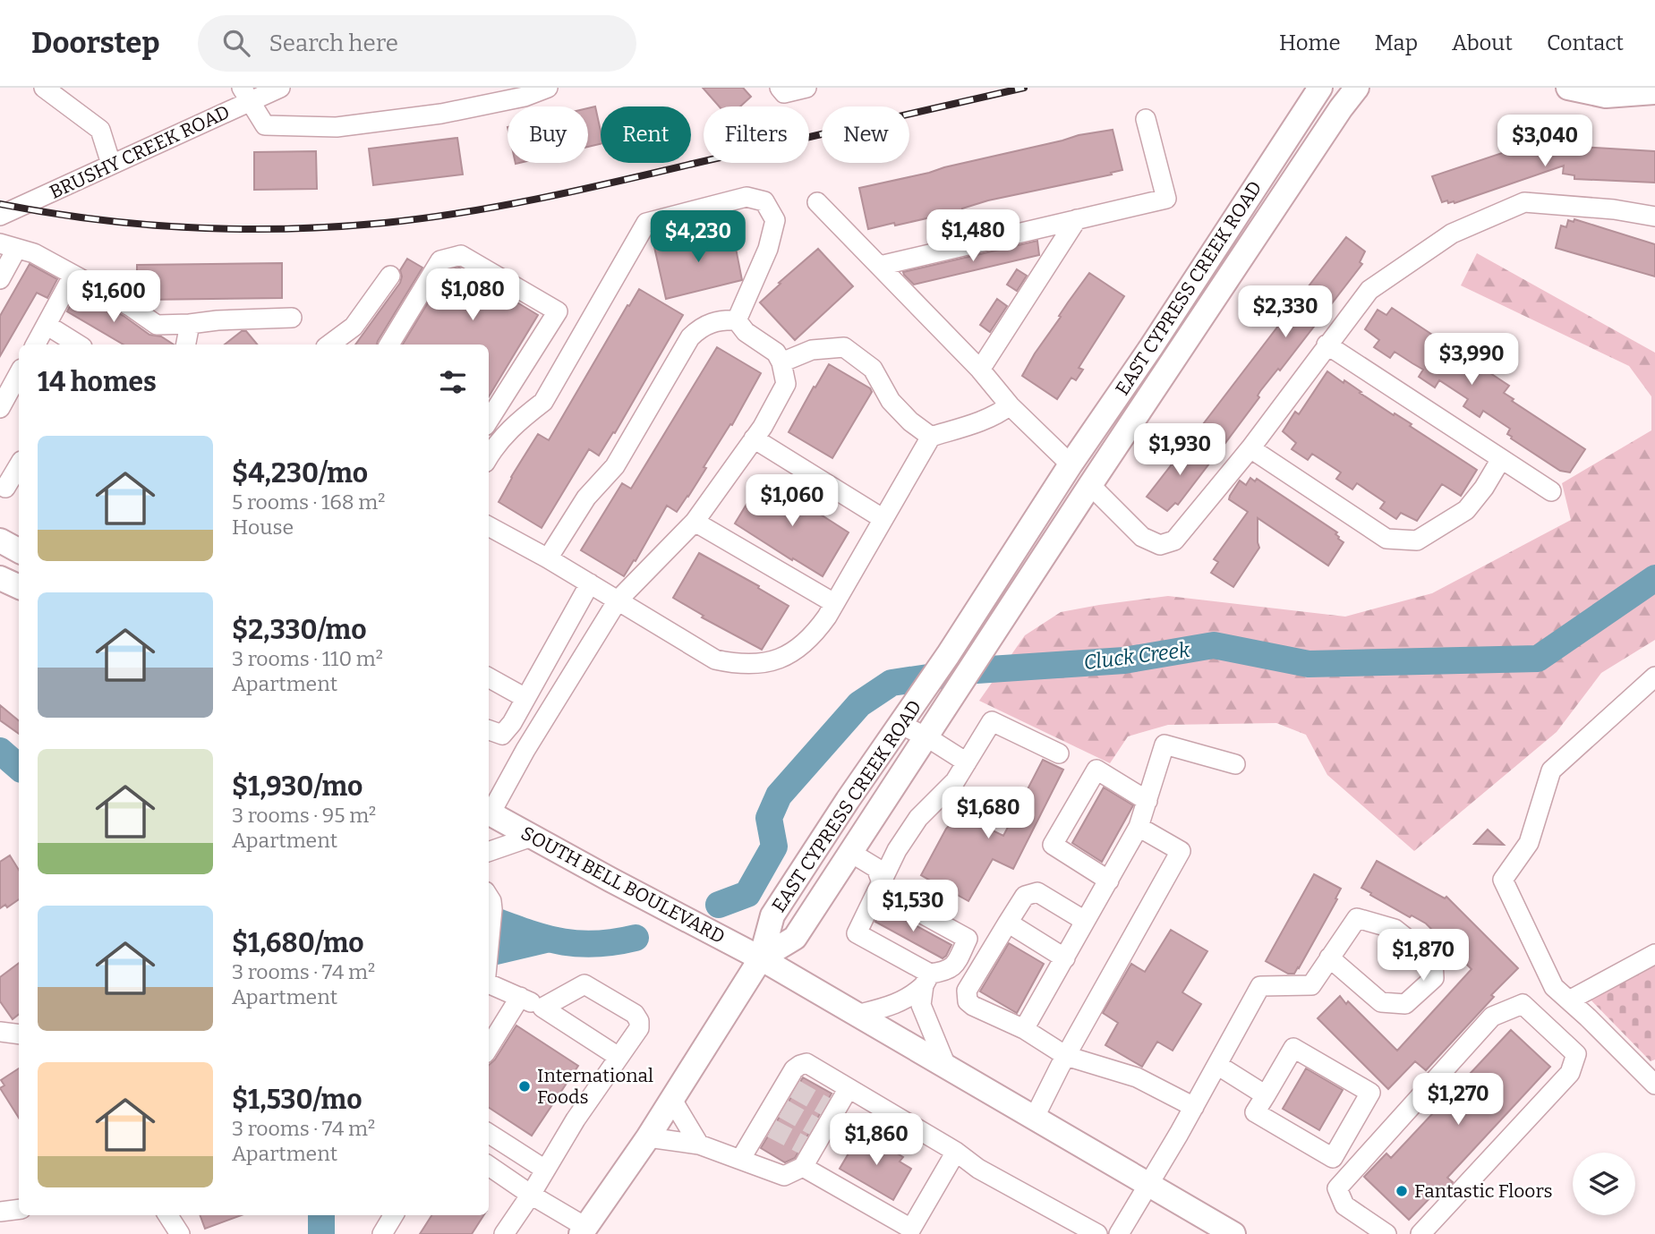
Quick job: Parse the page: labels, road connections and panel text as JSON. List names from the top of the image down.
{
  "streets": {
    "main road": ["EAST CYPRESS CREEK ROAD", "SOUTH BELL BOULEVARD"],
    "street": ["BRUSHY CREEK ROAD"]
  },
  "crossings": [
    ["EAST CYPRESS CREEK ROAD", "SOUTH BELL BOULEVARD"]
  ],
  "water": ["Cluck Creek"],
  "places": ["International Foods", "Fantastic Floors"],
  "page": {
    "header": "Doorstep",
    "search": "Search here",
    "nav": [
      "Home",
      "Map",
      "About",
      "Contact"
    ],
    "chip": [
      "Buy",
      "Rent",
      "Filters",
      "New"
    ],
    "price": [
      "$3,040",
      "$1,480",
      "$4,230",
      "$1,080",
      "$1,600",
      "$2,330",
      "$3,990",
      "$1,930",
      "$1,060",
      "$1,680",
      "$1,530",
      "$1,870",
      "$1,270",
      "$1,860"
    ],
    "heading": "14 homes",
    "list": [
      {
        "name": "$4,230/mo",
        "note": "5 rooms · 168 m² · House"
      },
      {
        "name": "$2,330/mo",
        "note": "3 rooms · 110 m² · Apartment"
      },
      {
        "name": "$1,930/mo",
        "note": "3 rooms · 95 m² · Apartment"
      },
      {
        "name": "$1,680/mo",
        "note": "3 rooms · 74 m² · Apartment"
      },
      {
        "name": "$1,530/mo",
        "note": "3 rooms · 74 m² · Apartment"
      }
    ]
  }
}
